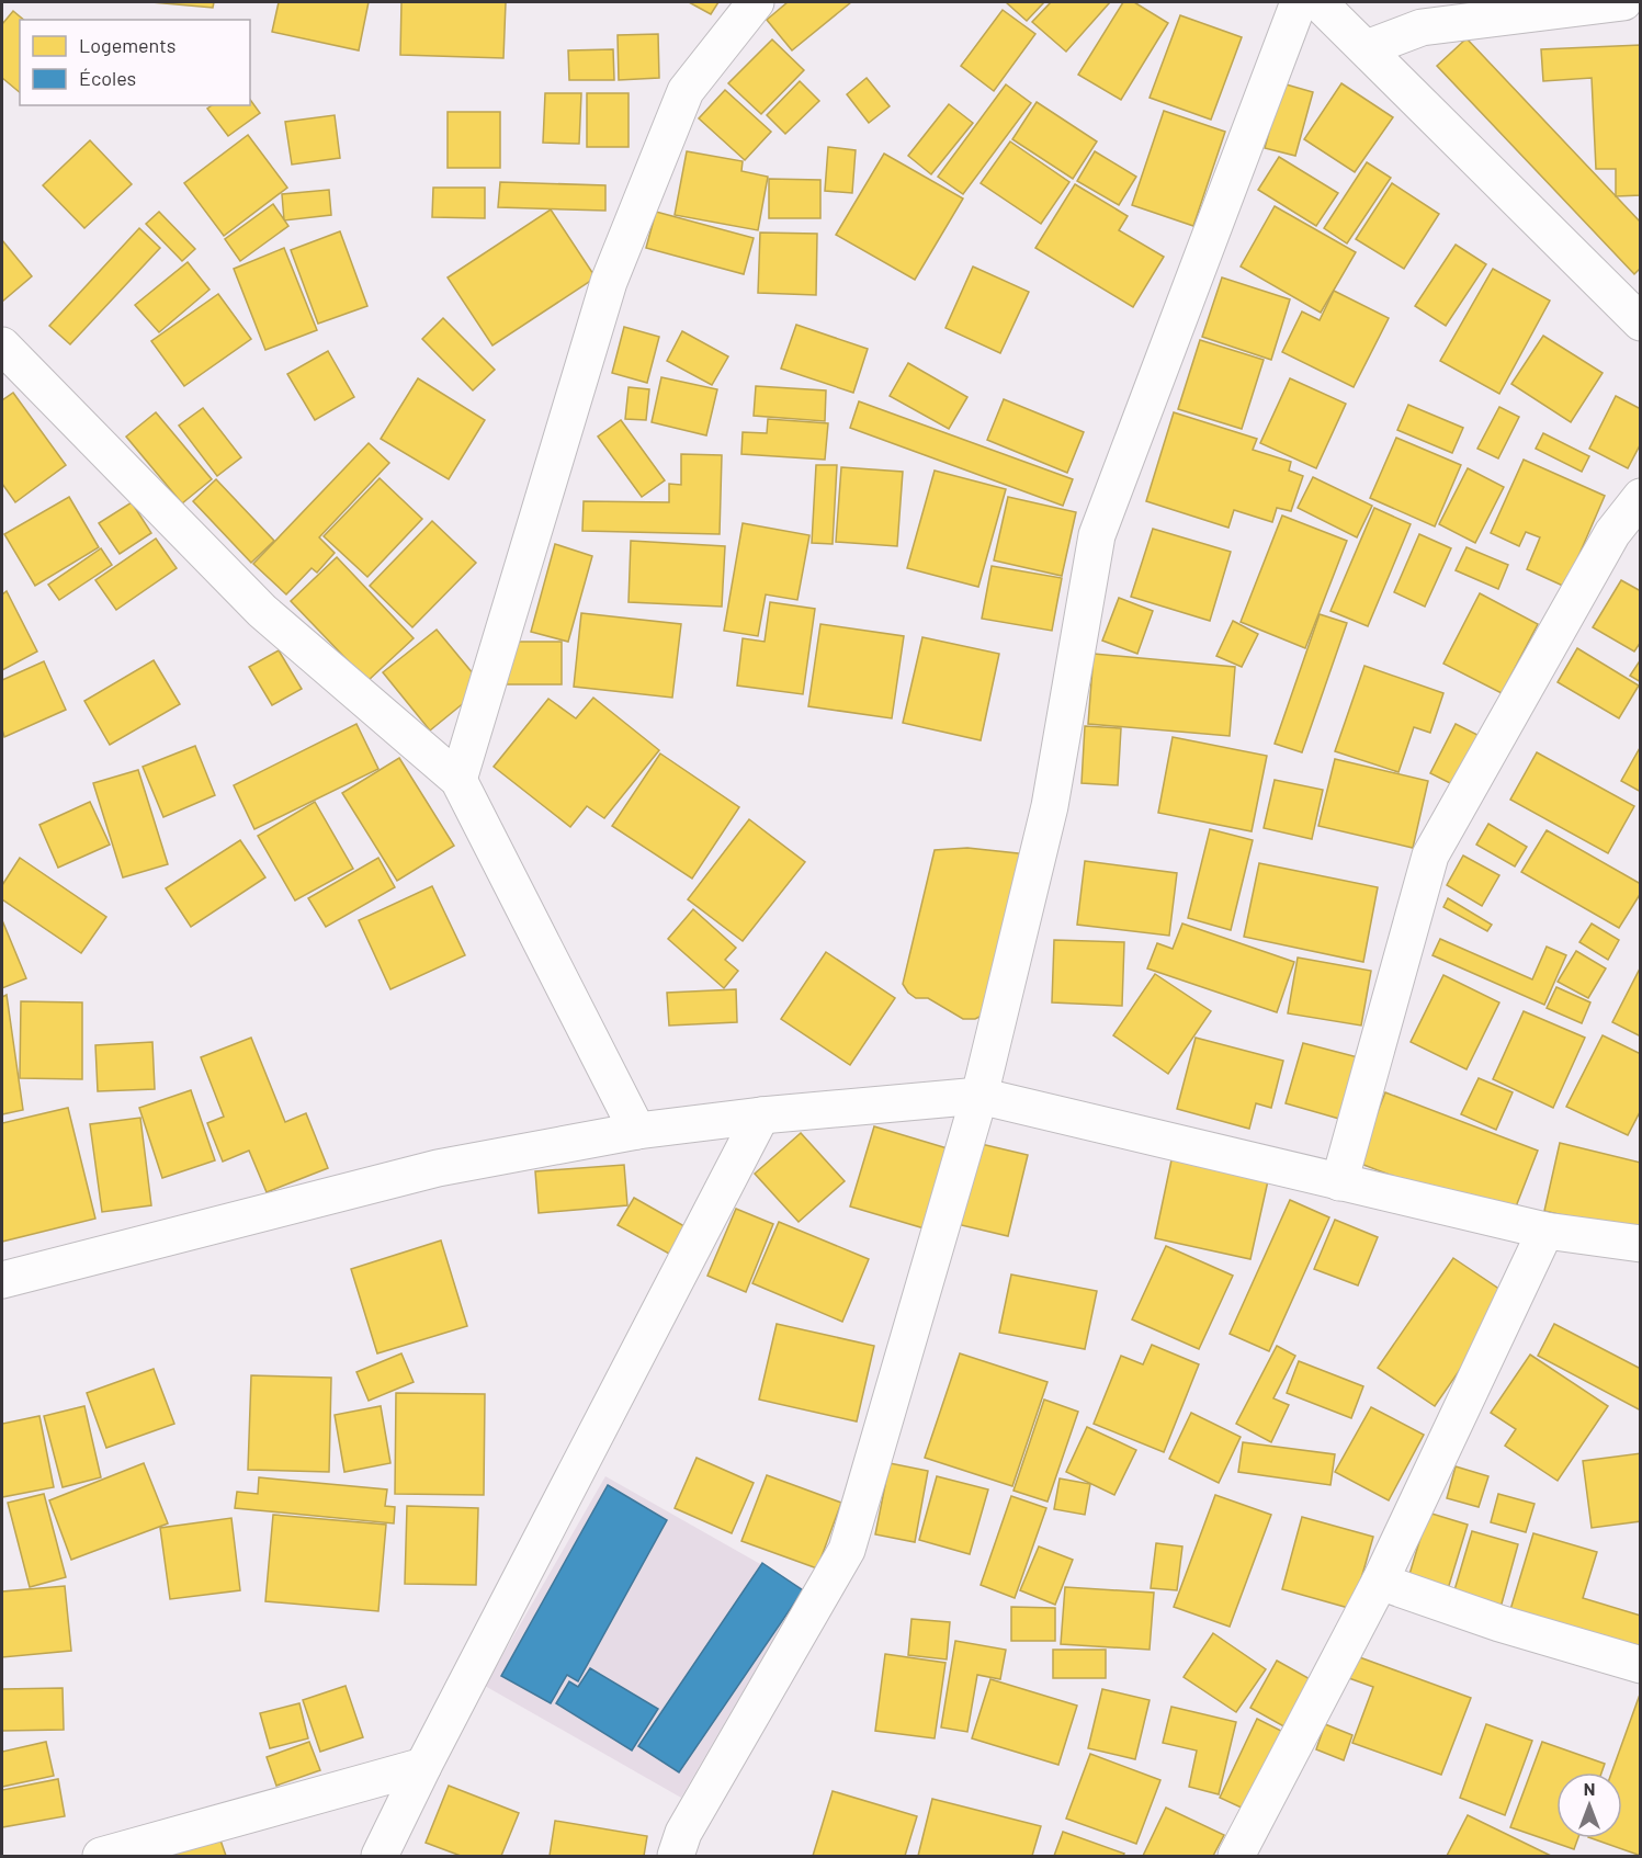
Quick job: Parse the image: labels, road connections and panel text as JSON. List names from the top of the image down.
{
  "legend": ["Logements", "Écoles"],
  "north": "top"
}
